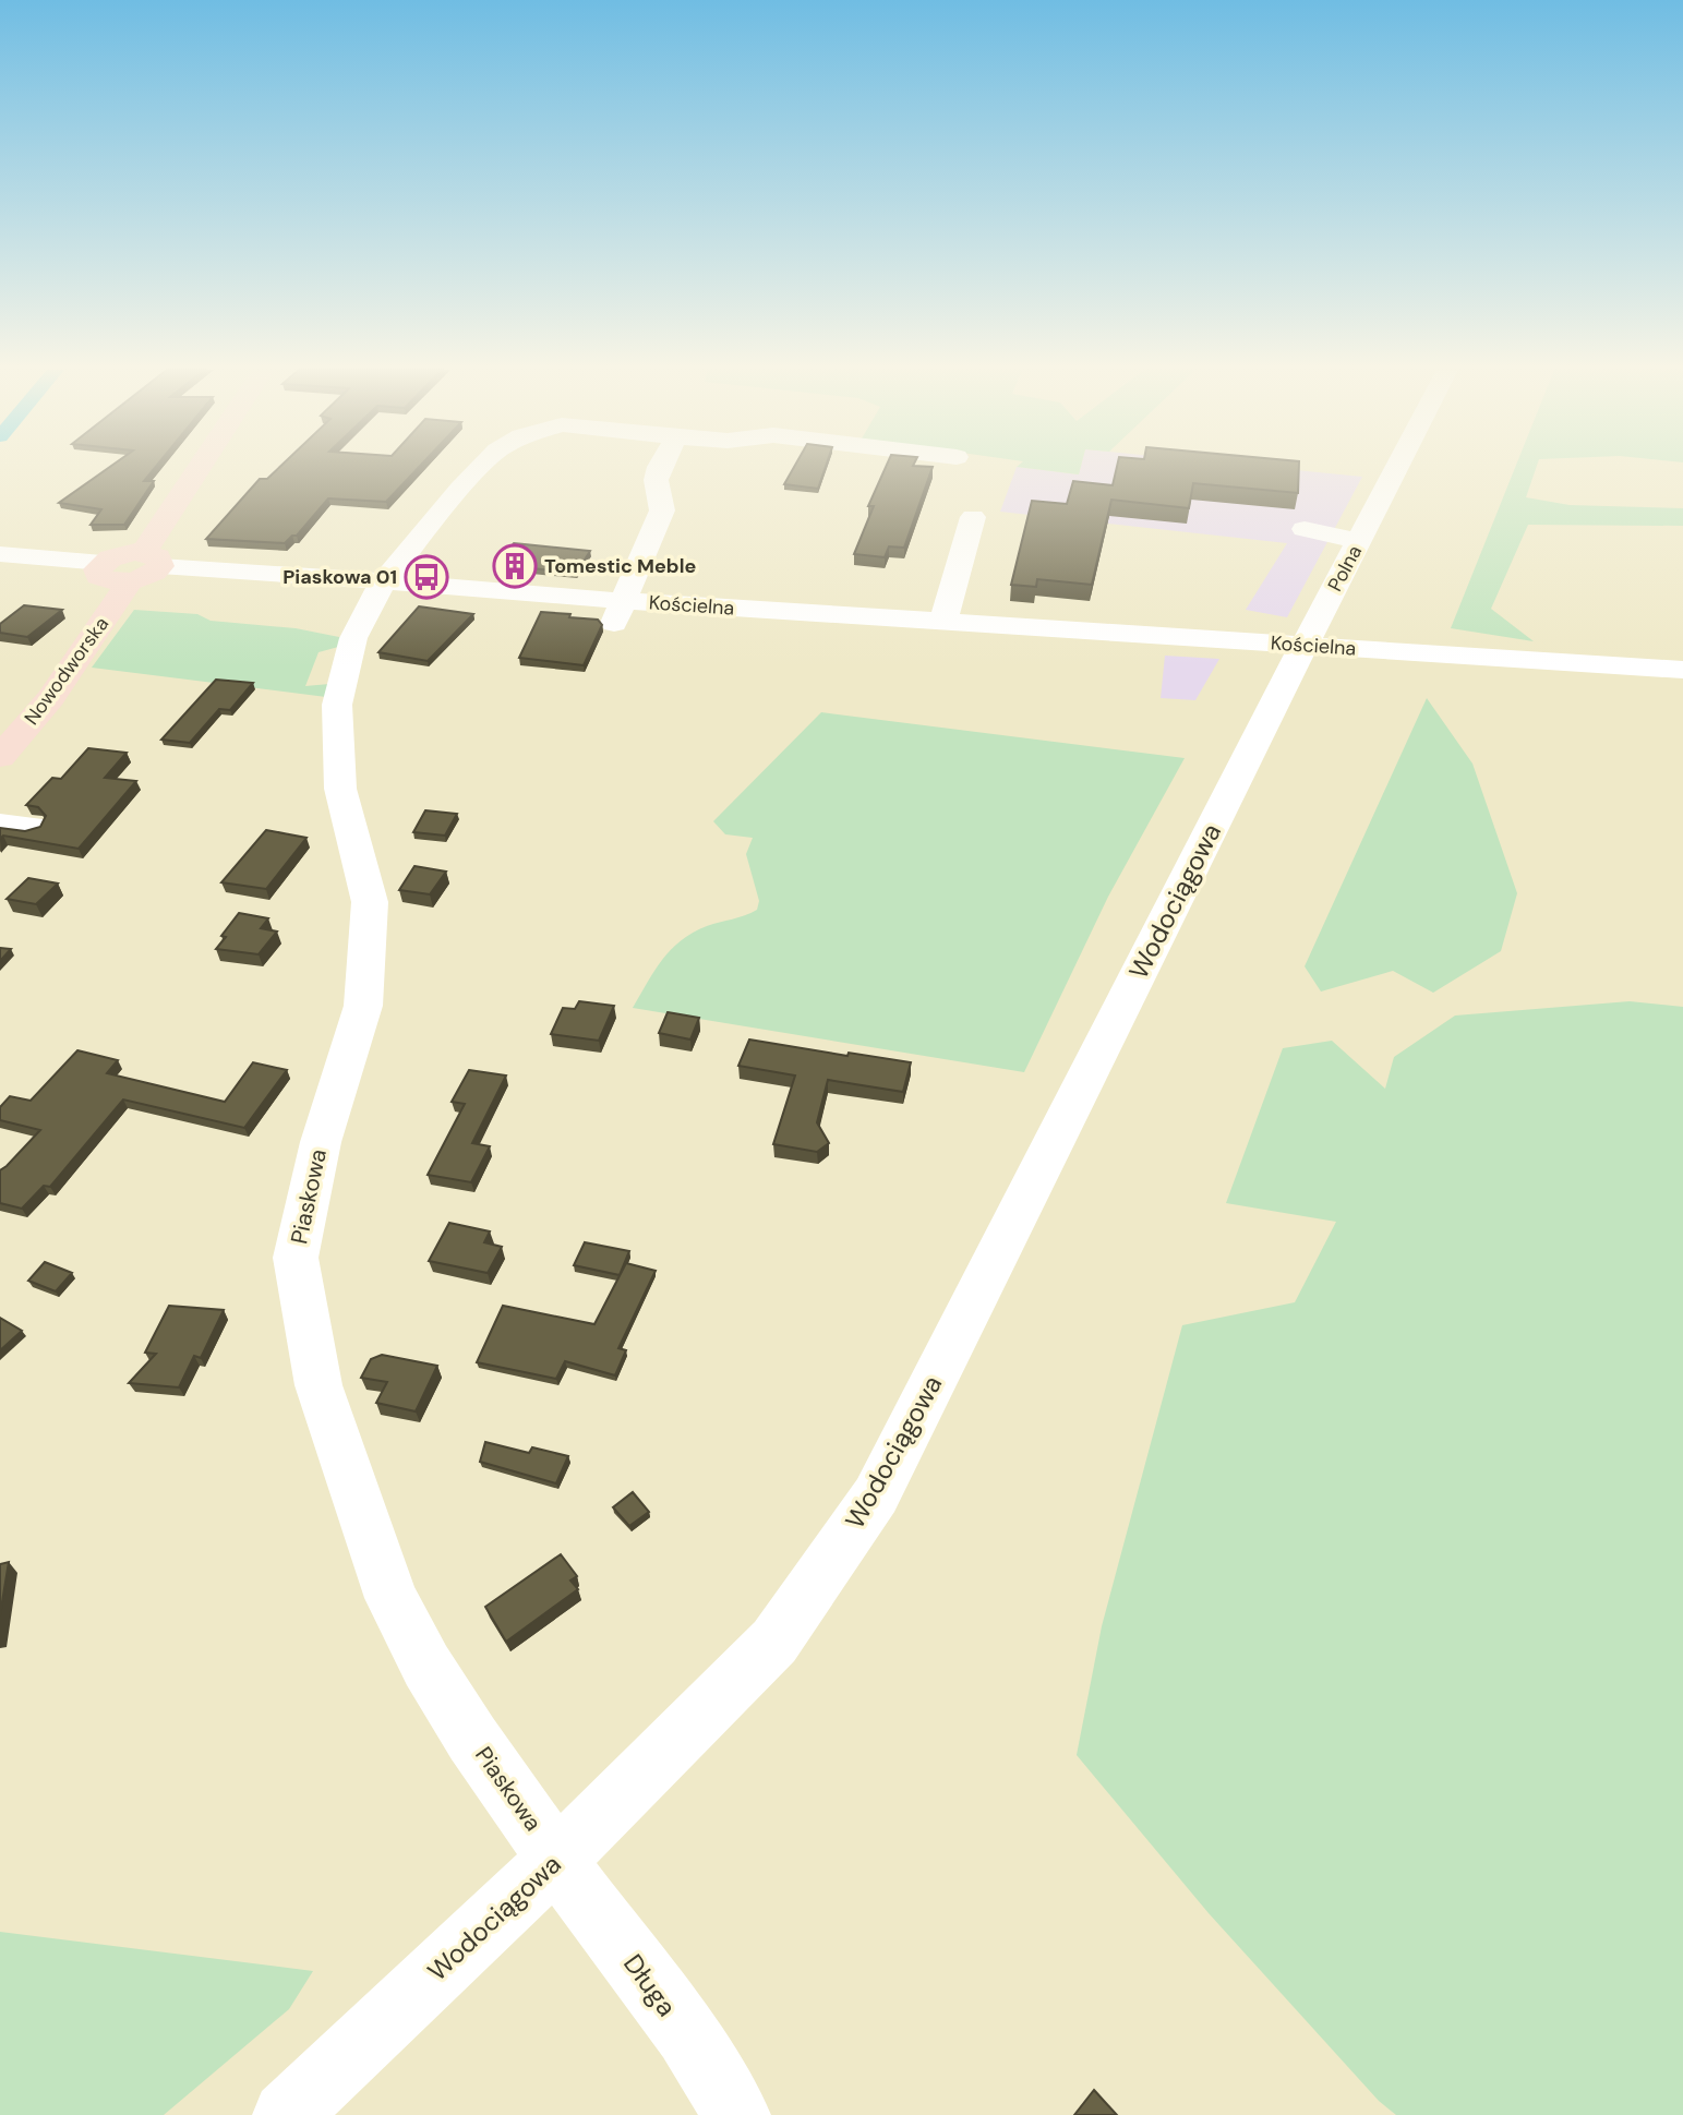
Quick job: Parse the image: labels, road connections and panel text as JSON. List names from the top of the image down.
{
  "streets": {
    "main road": ["Nowodworska"],
    "street": [
      "Polna",
      "Kościelna",
      "Wodociągowa",
      "Piaskowa",
      "Długa"
    ]
  },
  "crossings": [
    ["Polna", "Kościelna"],
    ["Polna", "Wodociągowa"],
    ["Kościelna", "Wodociągowa"],
    ["Kościelna", "Piaskowa"],
    ["Wodociągowa", "Piaskowa"],
    ["Wodociągowa", "Długa"],
    ["Piaskowa", "Długa"]
  ],
  "places": {
    "building": ["Tomestic Meble"],
    "bus stop": ["Piaskowa 01"]
  }
}
